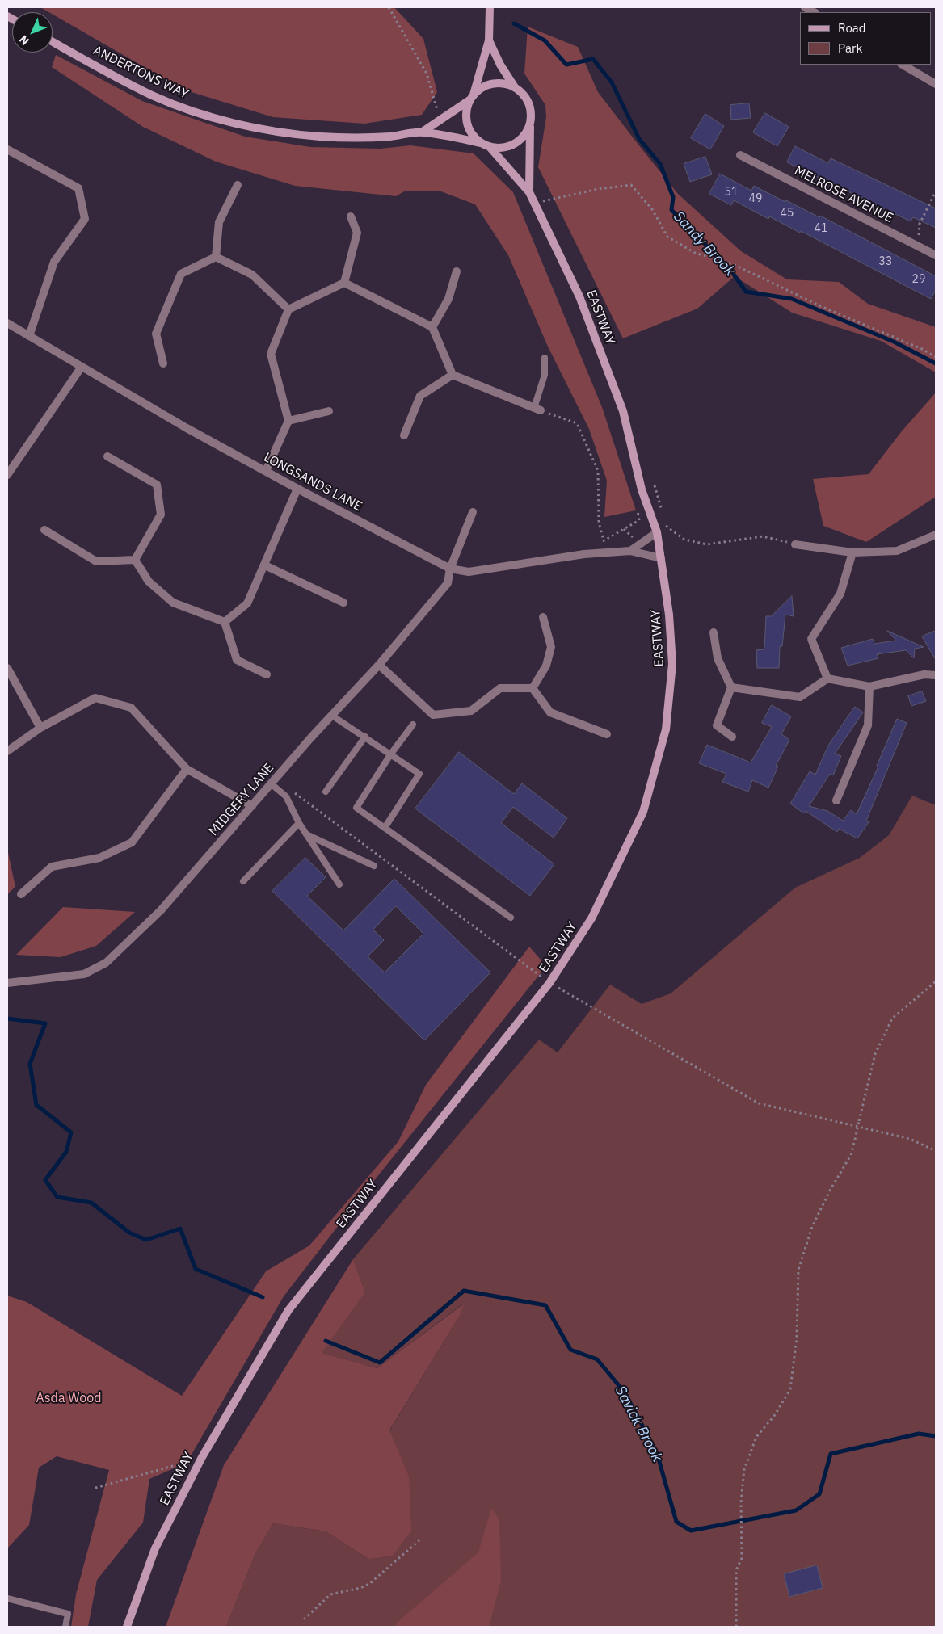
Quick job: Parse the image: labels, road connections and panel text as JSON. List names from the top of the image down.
{
  "streets": {
    "main road": ["ANDERTONS WAY", "EASTWAY"],
    "street": ["MELROSE AVENUE", "LONGSANDS LANE", "MIDGERY LANE"]
  },
  "crossings": [
    ["ANDERTONS WAY", "EASTWAY"],
    ["EASTWAY", "LONGSANDS LANE"],
    ["LONGSANDS LANE", "MIDGERY LANE"]
  ],
  "water": ["Sandy Brook", "Savick Brook"],
  "parks": ["Asda Wood"],
  "house_numbers": [
    "51",
    "49",
    "45",
    "41",
    "33",
    "29"
  ],
  "legend": ["Road", "Park"],
  "north": "bottom left"
}
